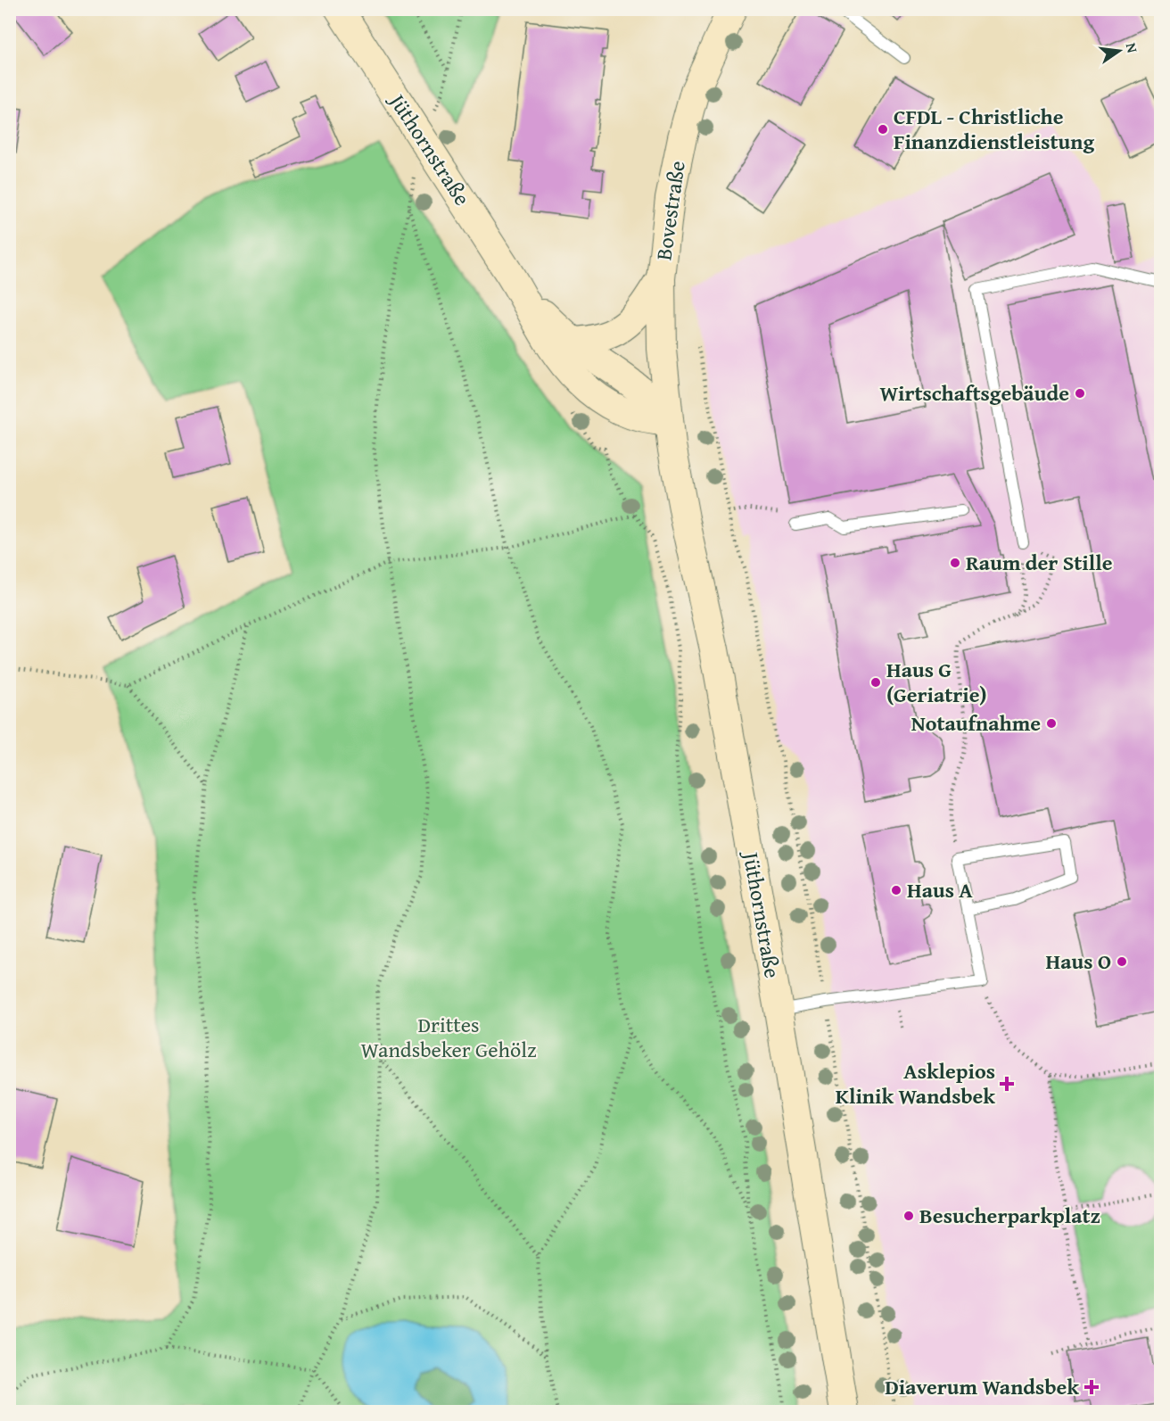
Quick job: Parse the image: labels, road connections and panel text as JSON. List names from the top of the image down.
{
  "streets": {
    "main road": ["Jüthornstraße", "Bovestraße"]
  },
  "crossings": [
    ["Jüthornstraße", "Bovestraße"]
  ],
  "parks": ["Drittes Wandsbeker Gehölz"],
  "places": {
    "other": [
      "CFDL - Christliche Finanzdienstleistung",
      "Wirtschaftsgebäude",
      "Raum der Stille",
      "Haus G (Geriatrie)",
      "Notaufnahme",
      "Haus A",
      "Haus O",
      "Besucherparkplatz"
    ],
    "health": ["Asklepios Klinik Wandsbek", "Diaverum Wandsbek"]
  },
  "north": "right"
}
